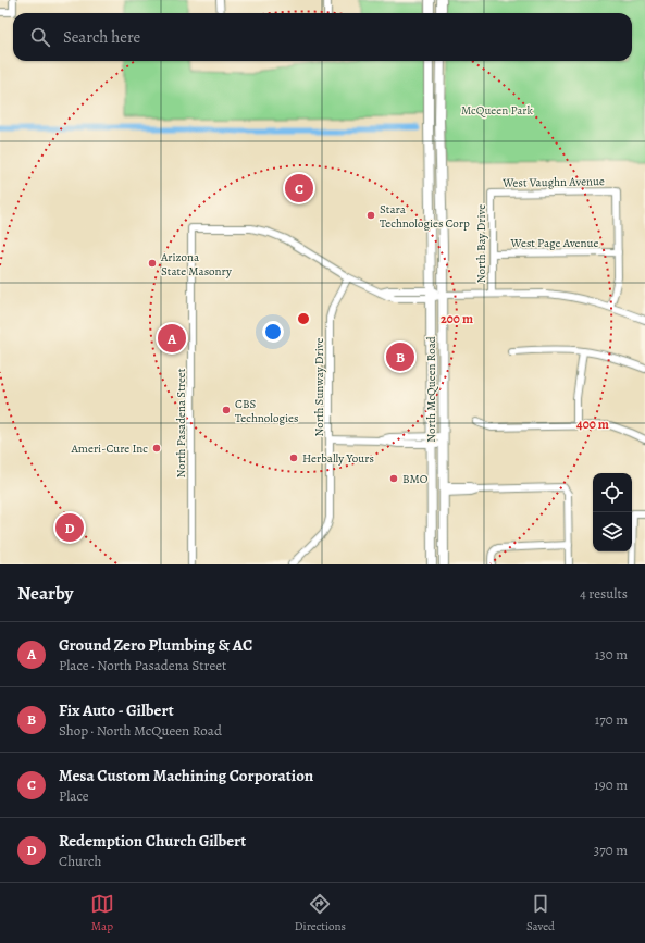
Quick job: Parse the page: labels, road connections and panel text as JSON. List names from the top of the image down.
{
  "streets": {
    "main road": ["North McQueen Road"],
    "street": [
      "West Vaughn Avenue",
      "West Page Avenue",
      "North Bay Drive",
      "North Sunway Drive",
      "North Pasadena Street"
    ]
  },
  "crossings": [
    ["West Vaughn Avenue", "West Page Avenue"],
    ["West Vaughn Avenue", "North Bay Drive"],
    ["West Page Avenue", "North Bay Drive"],
    ["North Sunway Drive", "North Pasadena Street"]
  ],
  "parks": ["McQueen Park"],
  "places": [
    "Stara Technologies Corp",
    "Arizona State Masonry",
    "CBS Technologies",
    "Ameri-Cure Inc",
    "Herbally Yours",
    "BMO"
  ],
  "page": {
    "search": "Search here",
    "pins": [
      "C",
      "A",
      "B",
      "D"
    ],
    "heading": ["Nearby", "4 results"],
    "list": [
      {
        "mark": "A",
        "name": "Ground Zero Plumbing & AC",
        "note": "Place · North Pasadena Street",
        "value": "130 m"
      },
      {
        "mark": "B",
        "name": "Fix Auto - Gilbert",
        "note": "Shop · North McQueen Road",
        "value": "170 m"
      },
      {
        "mark": "C",
        "name": "Mesa Custom Machining Corporation",
        "note": "Place",
        "value": "190 m"
      },
      {
        "mark": "D",
        "name": "Redemption Church Gilbert",
        "note": "Church",
        "value": "370 m"
      }
    ],
    "nav": ["Map", "Directions", "Saved"]
  },
  "rings": ["200 m", "400 m"]
}
